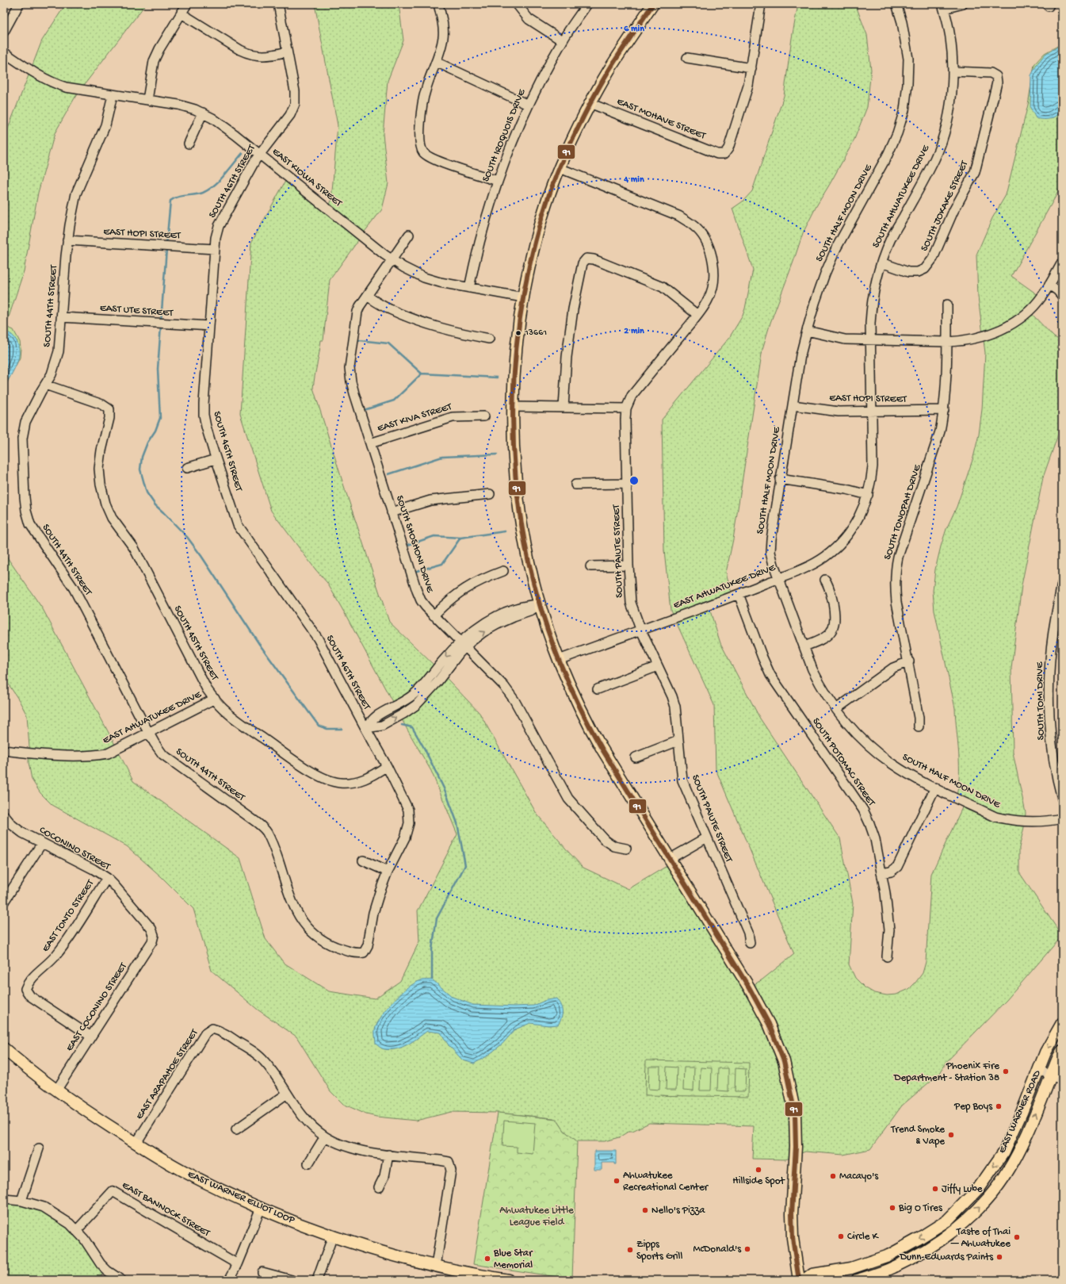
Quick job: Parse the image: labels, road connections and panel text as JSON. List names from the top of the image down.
{
  "streets": {
    "main road": ["EAST WARNER ROAD", "EAST WARNER ELLIOT LOOP"],
    "street": [
      "EAST MOHAVE STREET",
      "SOUTH IROQUOIS DRIVE",
      "EAST KIOWA STREET",
      "SOUTH 46TH STREET",
      "SOUTH AHWATUKEE DRIVE",
      "SOUTH JOKAKE STREET",
      "SOUTH HALF MOON DRIVE",
      "EAST HOPI STREET",
      "SOUTH 44TH STREET",
      "EAST UTE STREET",
      "EAST KIVA STREET",
      "SOUTH TONOPAH DRIVE",
      "SOUTH SHOSHONI DRIVE",
      "SOUTH PAIUTE STREET",
      "EAST AHWATUKEE DRIVE",
      "SOUTH 45TH STREET",
      "SOUTH TOMI DRIVE",
      "SOUTH POTOMAC STREET",
      "COCONINO STREET",
      "EAST TONTO STREET",
      "EAST COCONINO STREET",
      "EAST ARAPAHOE STREET",
      "EAST BANNOCK STREET"
    ]
  },
  "crossings": [
    ["SOUTH IROQUOIS DRIVE", "EAST KIOWA STREET"],
    ["EAST KIOWA STREET", "SOUTH 46TH STREET"],
    ["EAST KIOWA STREET", "SOUTH 44TH STREET"],
    ["EAST KIOWA STREET", "SOUTH SHOSHONI DRIVE"],
    ["SOUTH 46TH STREET", "EAST HOPI STREET"],
    ["SOUTH 46TH STREET", "SOUTH 44TH STREET"],
    ["SOUTH 46TH STREET", "EAST UTE STREET"],
    ["SOUTH 46TH STREET", "SOUTH 45TH STREET"],
    ["SOUTH AHWATUKEE DRIVE", "SOUTH JOKAKE STREET"],
    ["SOUTH AHWATUKEE DRIVE", "EAST HOPI STREET"],
    ["SOUTH AHWATUKEE DRIVE", "EAST AHWATUKEE DRIVE"],
    ["SOUTH HALF MOON DRIVE", "EAST HOPI STREET"],
    ["SOUTH HALF MOON DRIVE", "EAST AHWATUKEE DRIVE"],
    ["EAST HOPI STREET", "SOUTH 44TH STREET"],
    ["EAST HOPI STREET", "SOUTH TONOPAH DRIVE"],
    ["SOUTH 44TH STREET", "EAST UTE STREET"],
    ["SOUTH 44TH STREET", "EAST AHWATUKEE DRIVE"],
    ["SOUTH 44TH STREET", "SOUTH 45TH STREET"],
    ["EAST KIVA STREET", "SOUTH SHOSHONI DRIVE"],
    ["SOUTH PAIUTE STREET", "EAST AHWATUKEE DRIVE"],
    ["EAST AHWATUKEE DRIVE", "SOUTH 45TH STREET"],
    ["EAST AHWATUKEE DRIVE", "SOUTH POTOMAC STREET"],
    ["COCONINO STREET", "EAST TONTO STREET"],
    ["COCONINO STREET", "EAST COCONINO STREET"],
    ["EAST TONTO STREET", "EAST COCONINO STREET"],
    ["EAST COCONINO STREET", "EAST WARNER ELLIOT LOOP"],
    ["EAST ARAPAHOE STREET", "EAST WARNER ELLIOT LOOP"]
  ],
  "parks": ["Ahwatukee Little League Field"],
  "places": [
    "13661",
    "Phoenix Fire Department - Station 38",
    "Pep Boys",
    "Trend Smoke & Vape",
    "Hillside Spot",
    "Macayo's",
    "Ahwatukee Recreational Center",
    "Jiffy Lube",
    "Big O Tires",
    "Nello's Pizza",
    "Circle K",
    "Taste of Thai — Ahwatukee",
    "McDonald's",
    "Zipps Sports Grill",
    "Dunn-Edwards Paints",
    "Blue Star Memorial"
  ],
  "lines": ["transit line 91"],
  "rings": ["6 min", "4 min", "2 min"]
}
